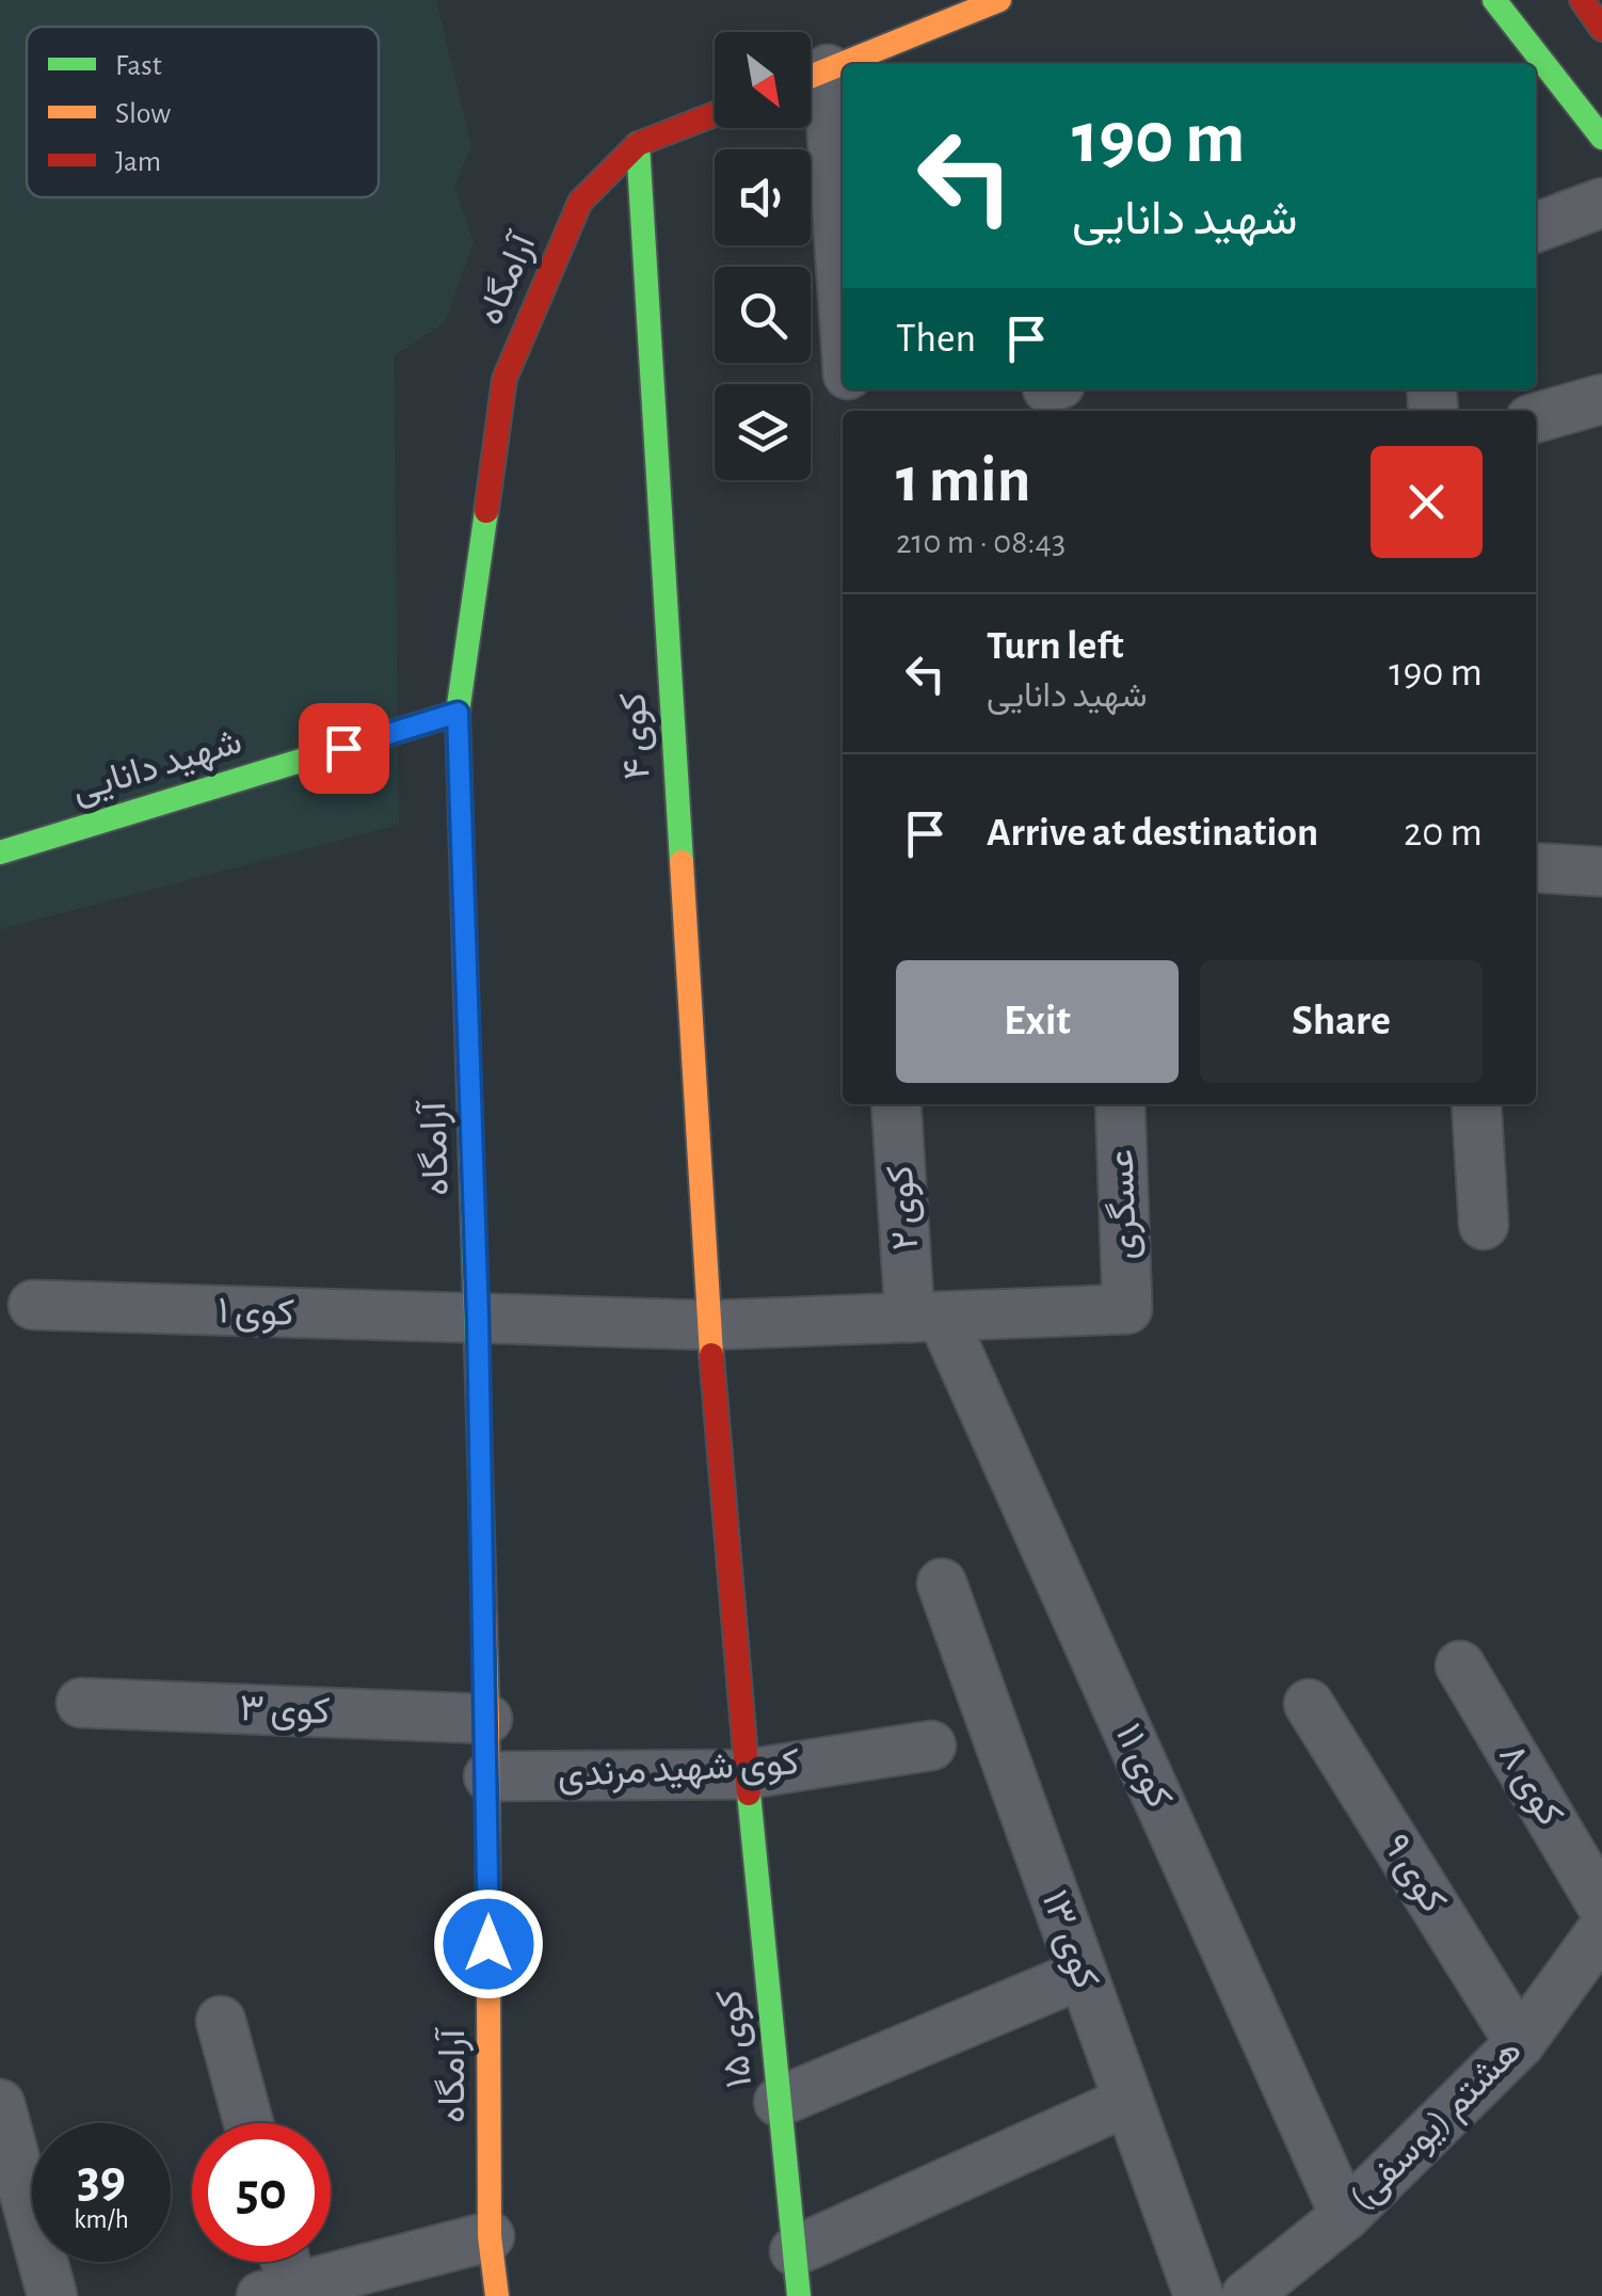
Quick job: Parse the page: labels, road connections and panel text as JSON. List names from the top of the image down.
{
  "streets": {
    "main road": [
      "آرامگاه",
      "کوی ۴",
      "شهید دانایی",
      "کوی ۱۵"
    ],
    "street": [
      "عسگری",
      "کوی ۲",
      "کوی ۱",
      "کوی ۳",
      "کوی ۱۱",
      "کوی شهید مرندی",
      "کوی ۸",
      "کوی ۹",
      "کوی ۱۳",
      "هشتم (یوسفی)"
    ]
  },
  "crossings": [
    ["آرامگاه", "کوی ۴"],
    ["آرامگاه", "شهید دانایی"],
    ["آرامگاه", "کوی ۱"],
    ["آرامگاه", "کوی ۳"],
    ["آرامگاه", "کوی شهید مرندی"],
    ["کوی ۴", "کوی ۱"],
    ["کوی ۴", "کوی شهید مرندی"],
    ["کوی ۴", "کوی ۱۵"],
    ["عسگری", "کوی ۱"],
    ["کوی ۲", "کوی ۱"],
    ["کوی ۲", "کوی ۱۱"],
    ["کوی ۱", "کوی ۱۱"],
    ["کوی ۱۱", "هشتم (یوسفی)"],
    ["کوی شهید مرندی", "کوی ۱۵"],
    ["کوی ۹", "هشتم (یوسفی)"]
  ],
  "legend": ["Fast", "Slow", "Jam"],
  "north": "bottom right",
  "page": {
    "turn": ["190 m", "شهید دانایی"],
    "then": "Then",
    "heading": ["1 min", "210 m · 08:43"],
    "list": [
      {
        "name": "Turn left",
        "note": "شهید دانایی",
        "value": "190 m"
      },
      {
        "name": "Arrive at destination",
        "value": "20 m"
      }
    ],
    "buttons": ["Exit", "Share"],
    "speed": "39 km/h",
    "limit": "50"
  }
}
